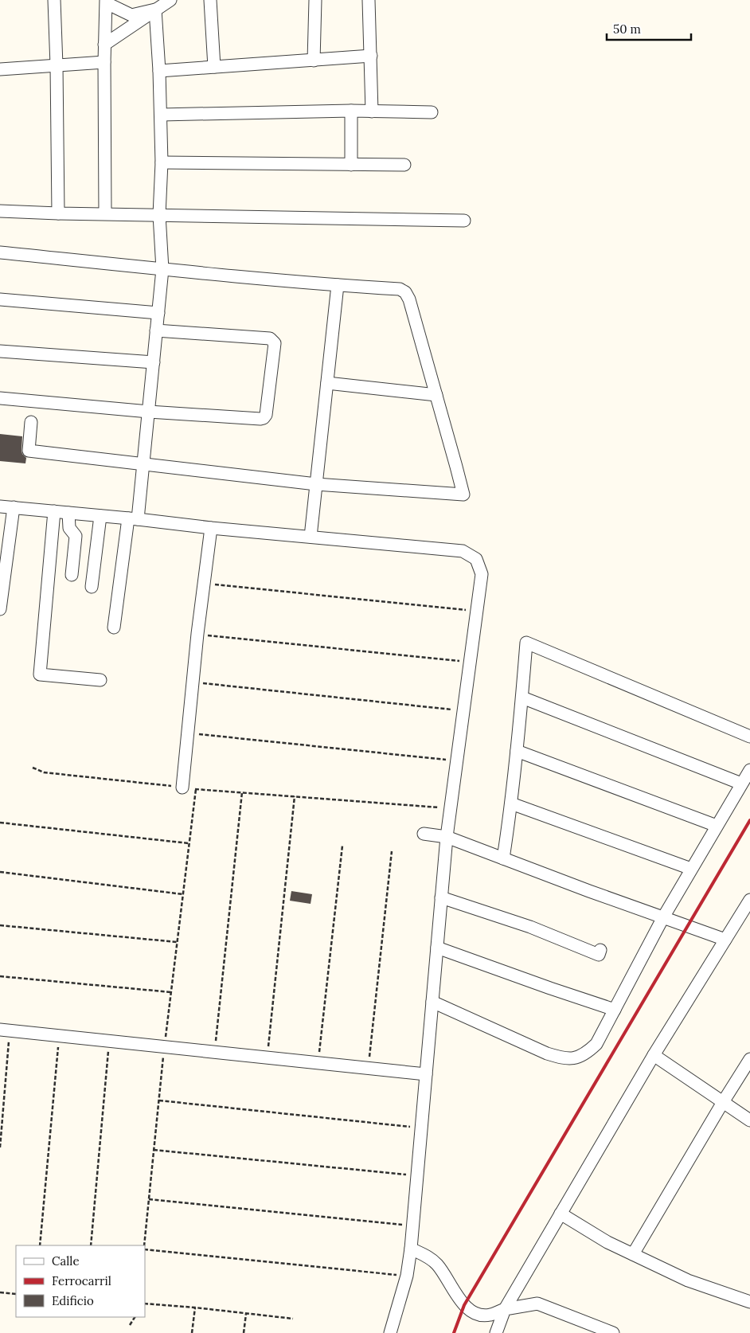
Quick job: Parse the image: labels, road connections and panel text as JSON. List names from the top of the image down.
{
  "legend": ["Calle", "Ferrocarril", "Edificio"],
  "scale_bar": "50 m"
}
